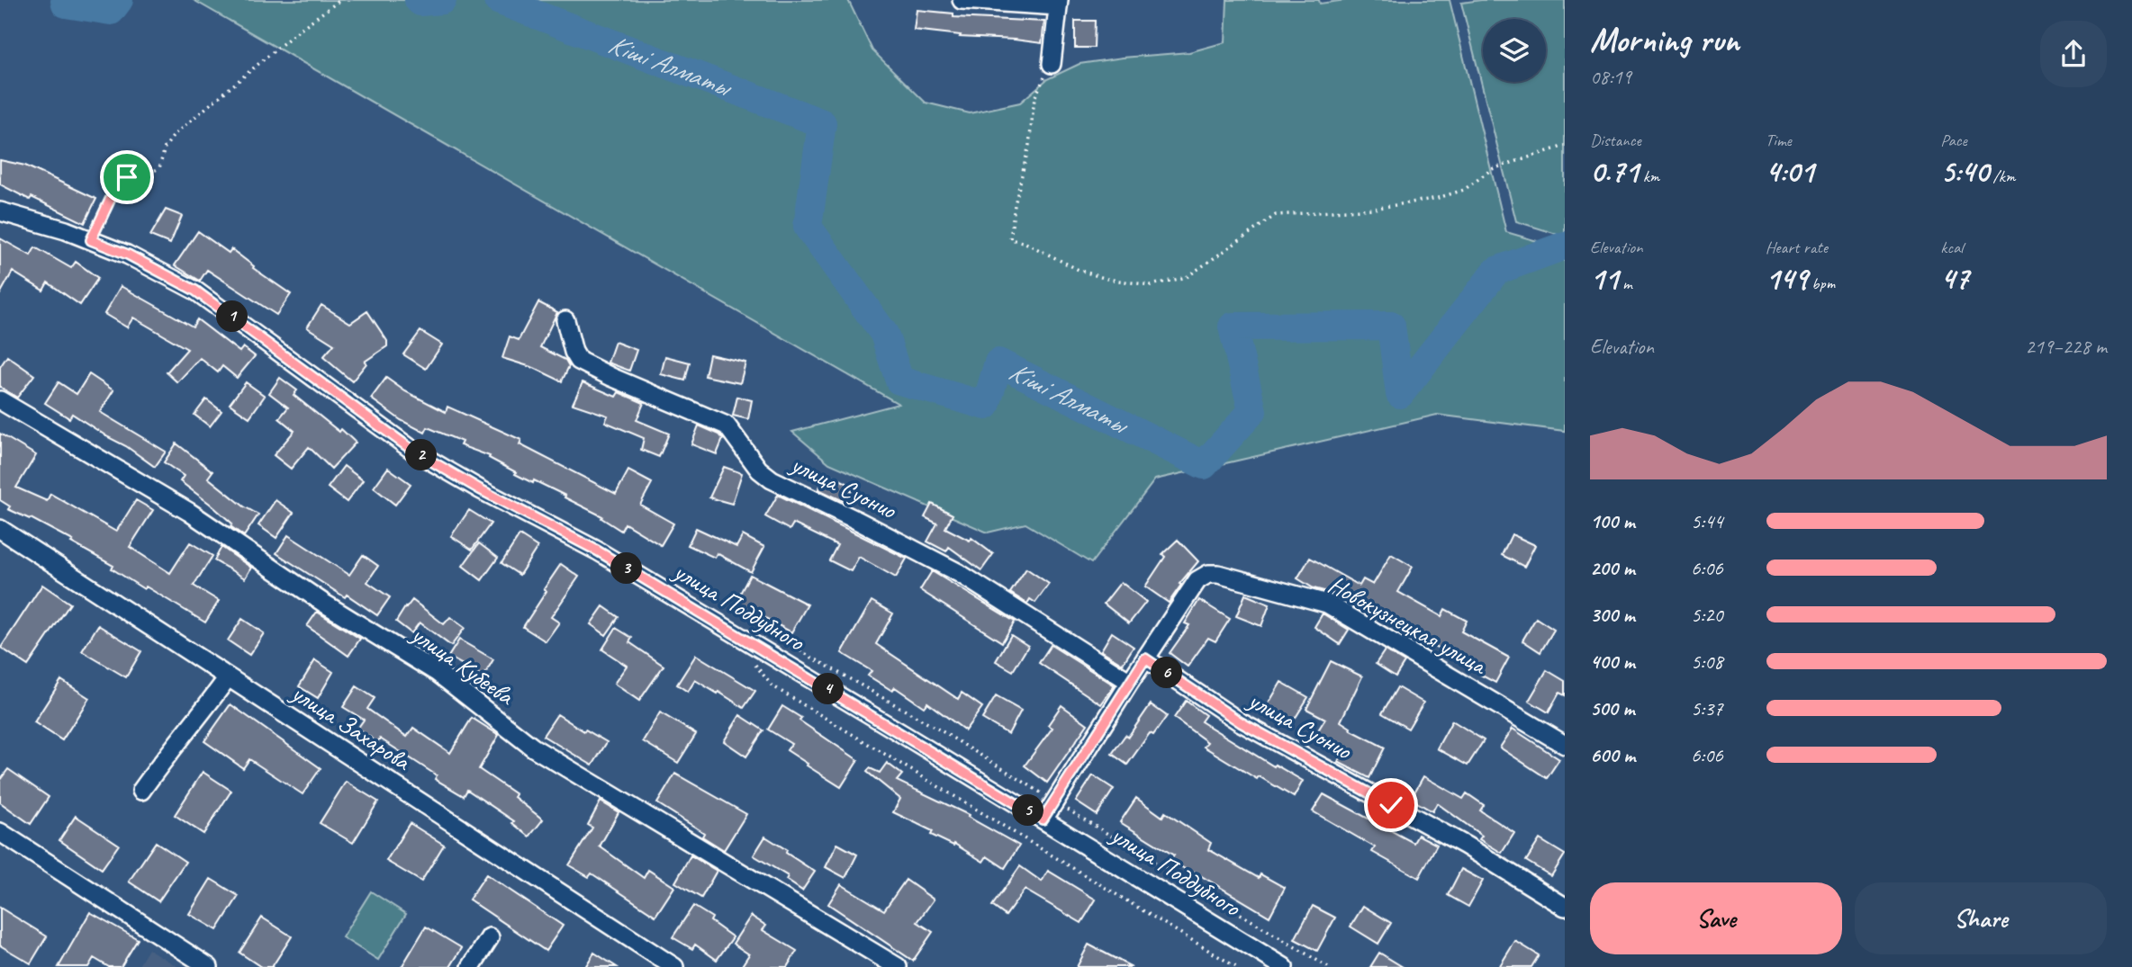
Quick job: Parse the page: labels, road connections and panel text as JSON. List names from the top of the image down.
{
  "streets": {
    "street": [
      "улица Суонио",
      "улица Поддубного",
      "Новокузнецкая улица",
      "улица Кубеева",
      "улица Захарова"
    ]
  },
  "crossings": [
    ["улица Суонио", "Новокузнецкая улица"],
    ["улица Поддубного", "Новокузнецкая улица"]
  ],
  "water": ["Кіші Алматы"],
  "page": {
    "heading": ["Morning run", "08:19"],
    "stats": [
      ["Distance", "0.71 km"],
      ["Time", "4:01"],
      ["Pace", "5:40 /km"],
      ["Elevation", "11 m"],
      ["Heart rate", "149 bpm"],
      ["kcal", "47"]
    ],
    "pins": [
      "1",
      "2",
      "3",
      "6",
      "4",
      "5"
    ],
    "chart": ["Elevation", "219–228 m"],
    "list": [
      {
        "name": "100 m",
        "note": "5:44"
      },
      {
        "name": "200 m",
        "note": "6:06"
      },
      {
        "name": "300 m",
        "note": "5:20"
      },
      {
        "name": "400 m",
        "note": "5:08"
      },
      {
        "name": "500 m",
        "note": "5:37"
      },
      {
        "name": "600 m",
        "note": "6:06"
      }
    ],
    "buttons": ["Save", "Share"]
  }
}
